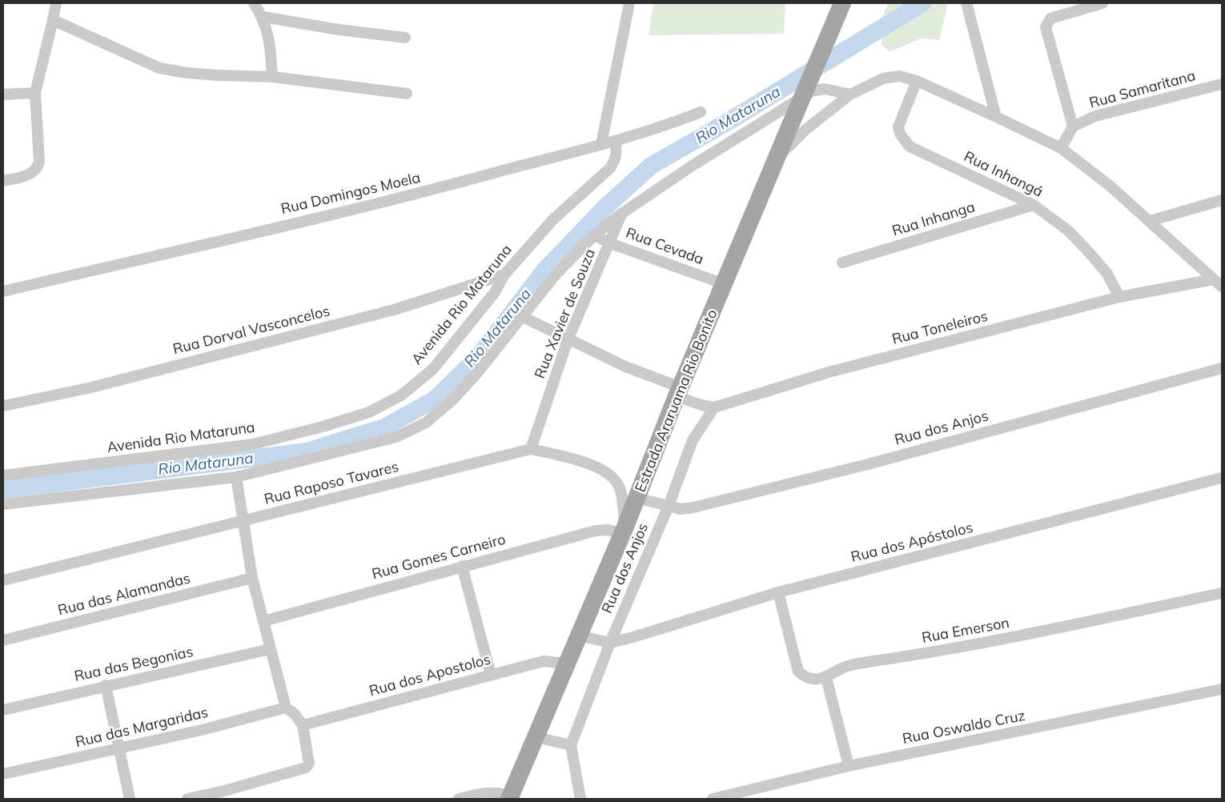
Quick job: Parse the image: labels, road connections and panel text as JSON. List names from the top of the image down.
{
  "streets": {
    "main road": ["Estrada Araruama Rio Bonito"],
    "street": [
      "Rua Samaritana",
      "Rua Inhangá",
      "Rua Domingos Moela",
      "Rua Inhanga",
      "Rua Cevada",
      "Avenida Rio Mataruna",
      "Rua Xavier de Souza",
      "Rua Toneleiros",
      "Rua Dorval Vasconcelos",
      "Rua dos Anjos",
      "Rua Raposo Tavares",
      "Rua dos Apóstolos",
      "Rua Gomes Carneiro",
      "Rua das Alamandas",
      "Rua Emerson",
      "Rua das Begonias",
      "Rua dos Apostolos",
      "Rua das Margaridas",
      "Rua Oswaldo Cruz"
    ]
  },
  "crossings": [
    ["Rua Inhangá", "Rua Inhanga"],
    ["Rua Inhangá", "Rua Toneleiros"],
    ["Rua Domingos Moela", "Avenida Rio Mataruna"],
    ["Rua Cevada", "Rua Xavier de Souza"],
    ["Rua Cevada", "Estrada Araruama Rio Bonito"],
    ["Avenida Rio Mataruna", "Rua Dorval Vasconcelos"],
    ["Rua Xavier de Souza", "Rua Raposo Tavares"],
    ["Estrada Araruama Rio Bonito", "Rua dos Anjos"],
    ["Estrada Araruama Rio Bonito", "Rua Raposo Tavares"],
    ["Estrada Araruama Rio Bonito", "Rua dos Apóstolos"],
    ["Estrada Araruama Rio Bonito", "Rua Gomes Carneiro"],
    ["Estrada Araruama Rio Bonito", "Rua dos Apostolos"],
    ["Rua dos Anjos", "Rua dos Apóstolos"],
    ["Rua Raposo Tavares", "Rua Gomes Carneiro"],
    ["Rua dos Apóstolos", "Rua Emerson"]
  ],
  "water": ["Rio Mataruna"]
}
